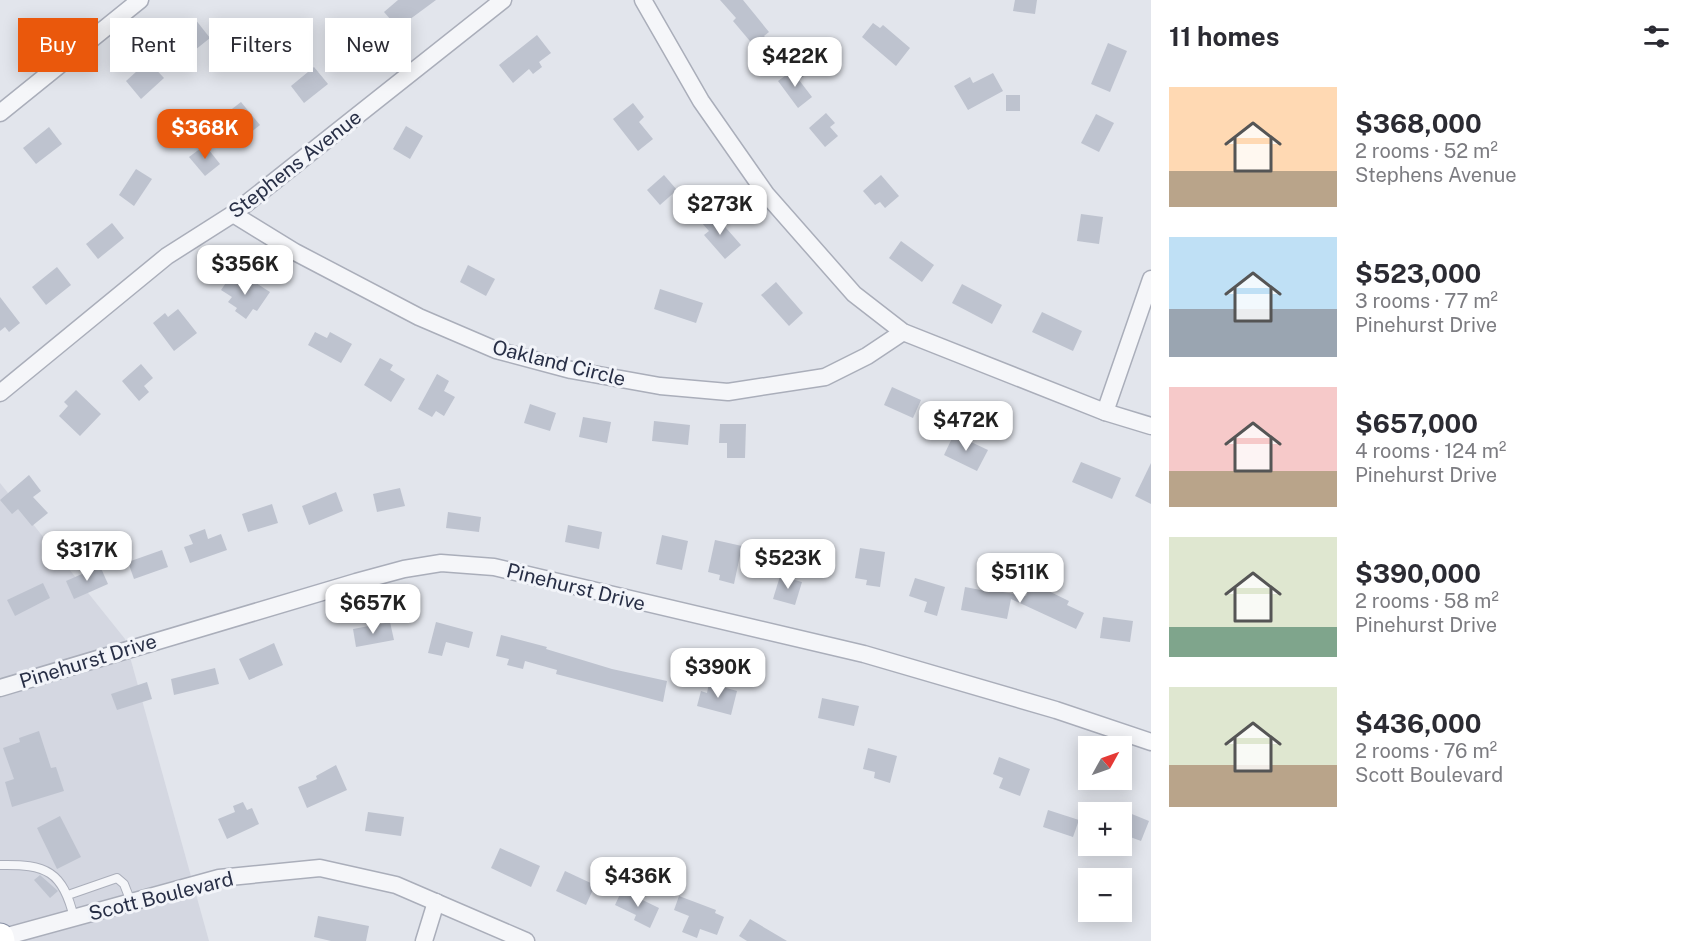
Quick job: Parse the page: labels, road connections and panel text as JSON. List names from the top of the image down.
{
  "streets": {
    "street": [
      "Stephens Avenue",
      "Oakland Circle",
      "Pinehurst Drive",
      "Scott Boulevard"
    ]
  },
  "crossings": [
    ["Stephens Avenue", "Oakland Circle"]
  ],
  "north": "top right",
  "page": {
    "heading": "11 homes",
    "chip": [
      "Buy",
      "Rent",
      "Filters",
      "New"
    ],
    "price": [
      "$422K",
      "$368K",
      "$273K",
      "$356K",
      "$472K",
      "$317K",
      "$523K",
      "$511K",
      "$657K",
      "$390K",
      "$436K"
    ],
    "list": [
      {
        "name": "$368,000",
        "note": "2 rooms · 52 m² · Stephens Avenue"
      },
      {
        "name": "$523,000",
        "note": "3 rooms · 77 m² · Pinehurst Drive"
      },
      {
        "name": "$657,000",
        "note": "4 rooms · 124 m² · Pinehurst Drive"
      },
      {
        "name": "$390,000",
        "note": "2 rooms · 58 m² · Pinehurst Drive"
      },
      {
        "name": "$436,000",
        "note": "2 rooms · 76 m² · Scott Boulevard"
      }
    ],
    "map_buttons": ["+", "−"]
  }
}
